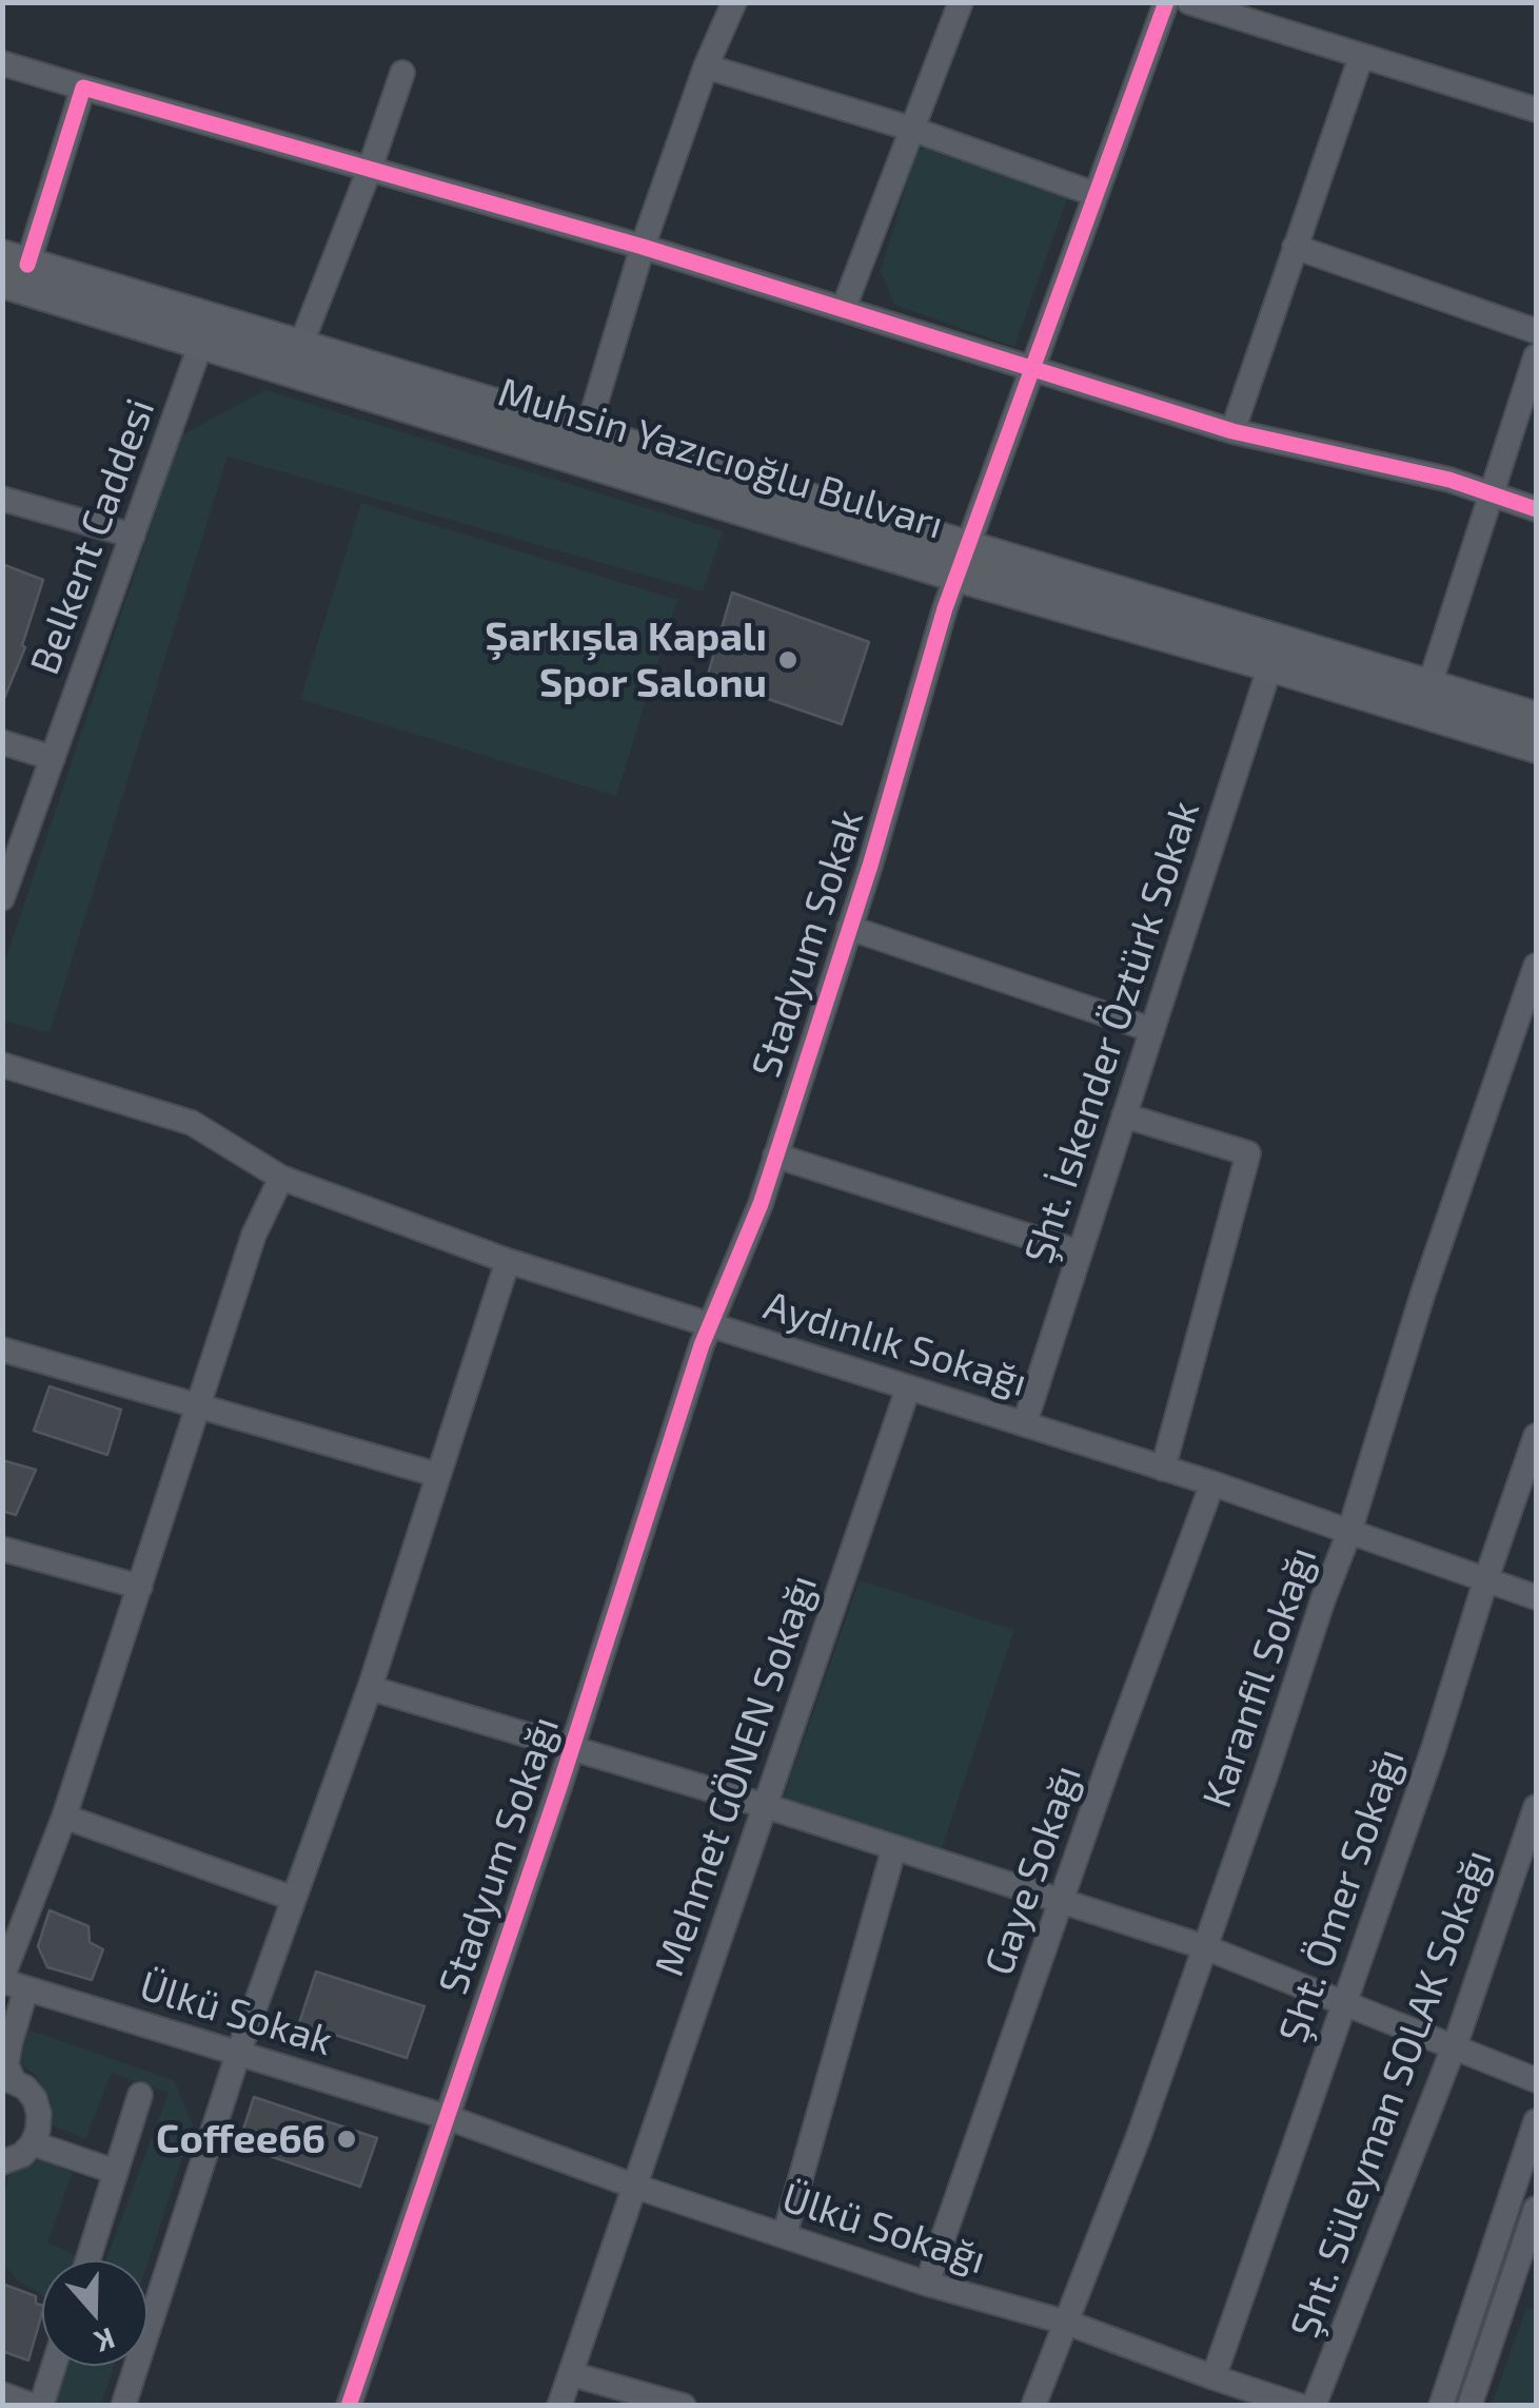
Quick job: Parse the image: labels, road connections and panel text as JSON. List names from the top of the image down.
{
  "streets": {
    "main road": ["Muhsin Yazıcıoğlu Bulvarı"],
    "street": [
      "Belkent Caddesi",
      "Stadyum Sokak",
      "Şht. İskender Öztürk Sokak",
      "Aydınlık Sokağı",
      "Karanfil Sokağı",
      "Mehmet GÖNEN Sokağı",
      "Stadyum Sokağı",
      "Gaye Sokağı",
      "Şht. Ömer Sokağı",
      "Ülkü Sokak",
      "Şht. Süleyman SOLAK Sokağı",
      "Ülkü Sokağı"
    ]
  },
  "crossings": [
    ["Muhsin Yazıcıoğlu Bulvarı", "Belkent Caddesi"],
    ["Muhsin Yazıcıoğlu Bulvarı", "Stadyum Sokak"],
    ["Muhsin Yazıcıoğlu Bulvarı", "Şht. İskender Öztürk Sokak"],
    ["Stadyum Sokak", "Aydınlık Sokağı"],
    ["Stadyum Sokak", "Stadyum Sokağı"],
    ["Şht. İskender Öztürk Sokak", "Aydınlık Sokağı"],
    ["Aydınlık Sokağı", "Karanfil Sokağı"],
    ["Aydınlık Sokağı", "Mehmet GÖNEN Sokağı"],
    ["Aydınlık Sokağı", "Stadyum Sokağı"],
    ["Aydınlık Sokağı", "Gaye Sokağı"],
    ["Aydınlık Sokağı", "Şht. Ömer Sokağı"],
    ["Karanfil Sokağı", "Ülkü Sokağı"],
    ["Mehmet GÖNEN Sokağı", "Ülkü Sokağı"],
    ["Stadyum Sokağı", "Ülkü Sokak"],
    ["Stadyum Sokağı", "Ülkü Sokağı"],
    ["Gaye Sokağı", "Ülkü Sokağı"],
    ["Şht. Ömer Sokağı", "Ülkü Sokağı"],
    ["Ülkü Sokak", "Ülkü Sokağı"]
  ],
  "places": ["Şarkışla Kapalı Spor Salonu", "Coffee66"],
  "north": "bottom"
}
